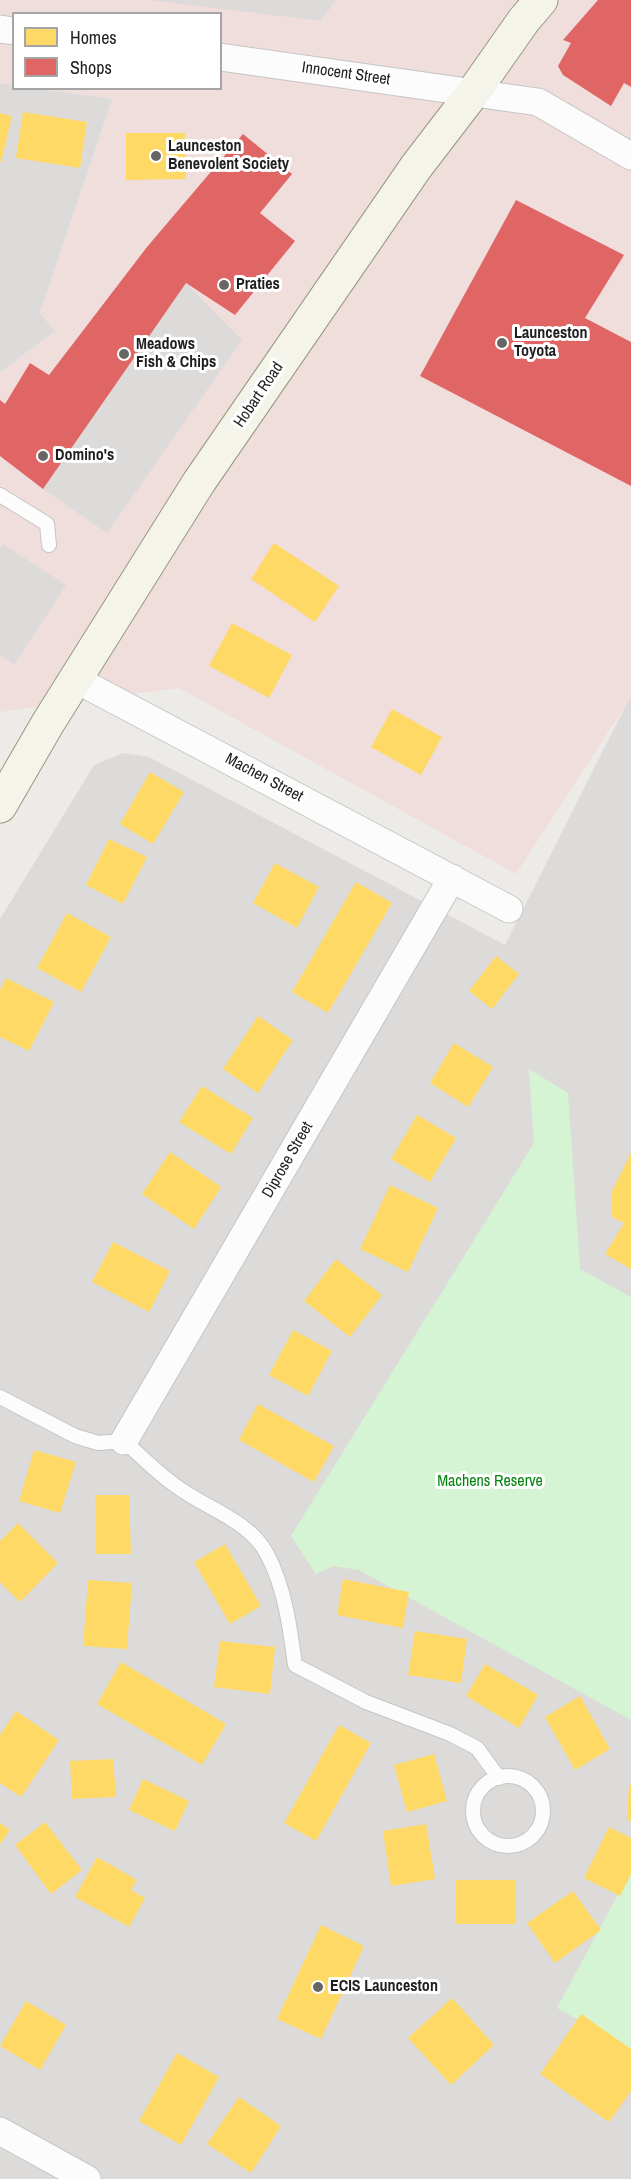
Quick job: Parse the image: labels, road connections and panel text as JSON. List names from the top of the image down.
{
  "streets": {
    "main road": ["Hobart Road"],
    "street": ["Innocent Street", "Machen Street", "Diprose Street"]
  },
  "crossings": [
    ["Innocent Street", "Hobart Road"],
    ["Hobart Road", "Machen Street"],
    ["Machen Street", "Diprose Street"]
  ],
  "parks": ["Machens Reserve"],
  "places": [
    "Launceston Benevolent Society",
    "Praties",
    "Launceston Toyota",
    "Meadows Fish & Chips",
    "Domino's",
    "ECIS Launceston"
  ],
  "legend": ["Homes", "Shops"]
}
